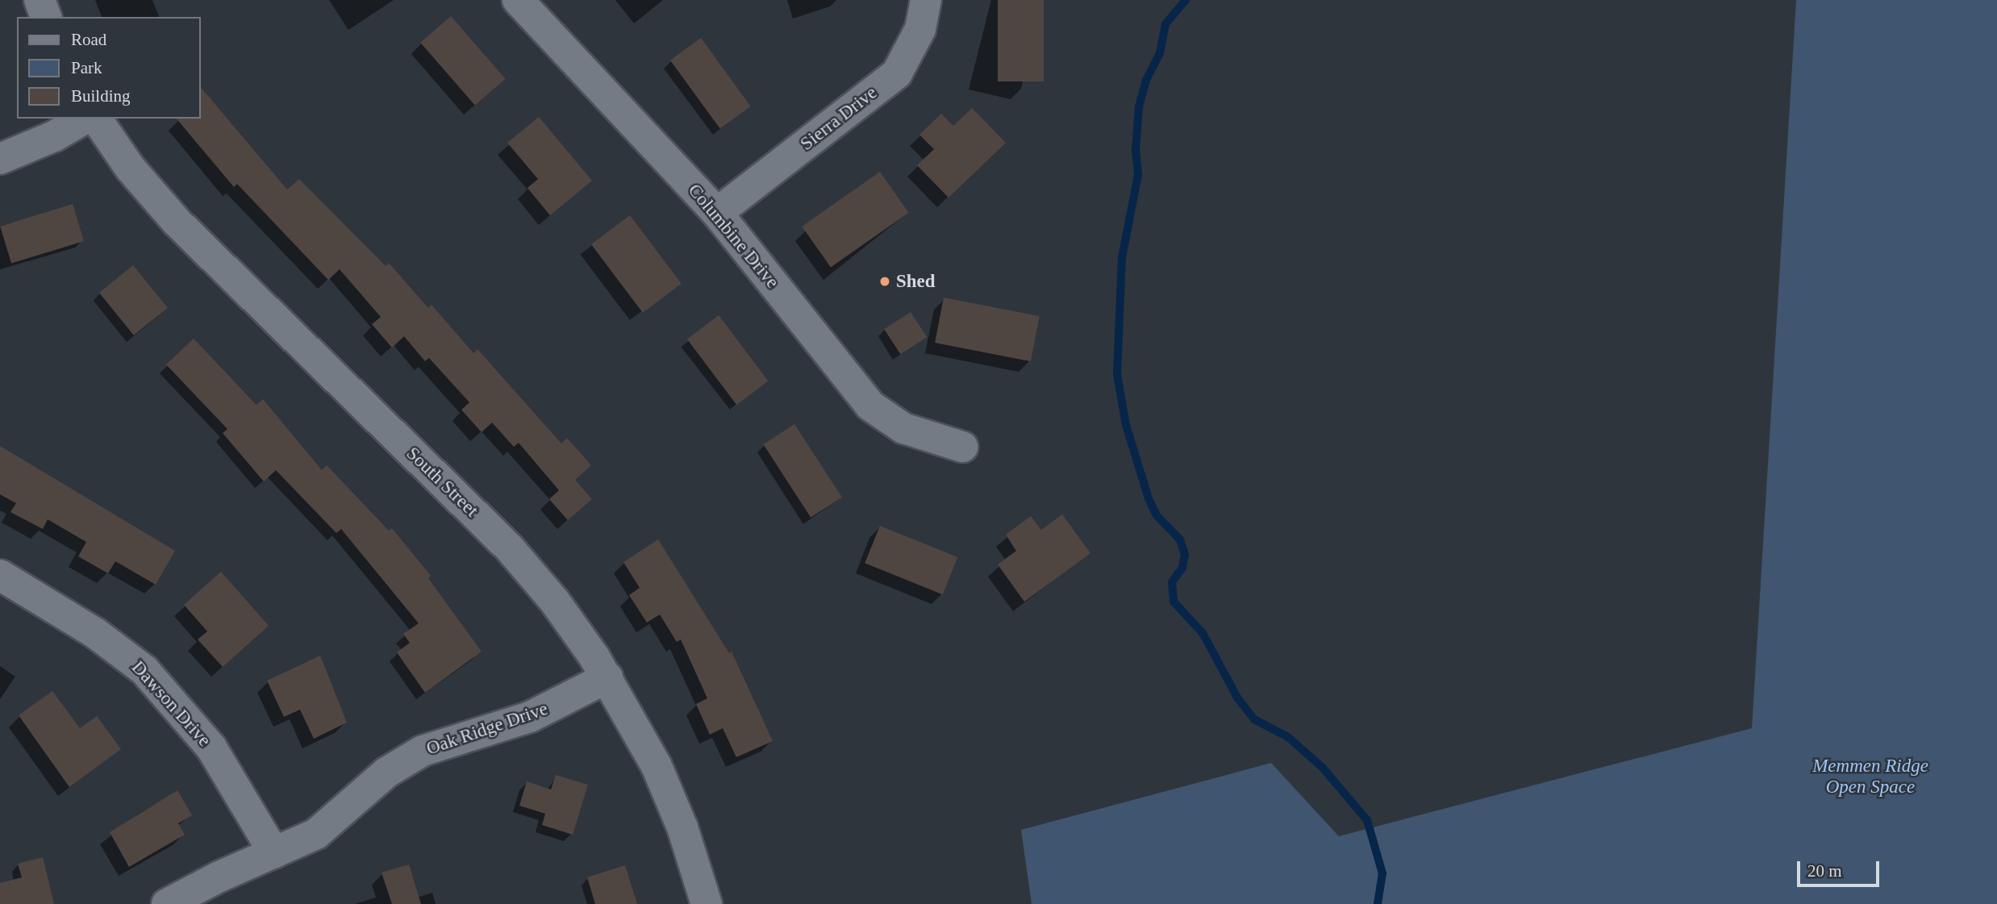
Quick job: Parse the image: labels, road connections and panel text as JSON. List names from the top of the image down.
{
  "streets": {
    "street": [
      "Sierra Drive",
      "Columbine Drive",
      "South Street",
      "Dawson Drive",
      "Oak Ridge Drive"
    ]
  },
  "crossings": [
    ["Sierra Drive", "Columbine Drive"],
    ["South Street", "Oak Ridge Drive"],
    ["Dawson Drive", "Oak Ridge Drive"]
  ],
  "parks": ["Memmen Ridge Open Space"],
  "places": ["Shed"],
  "legend": ["Road", "Park", "Building"],
  "scale_bar": "20 m"
}
